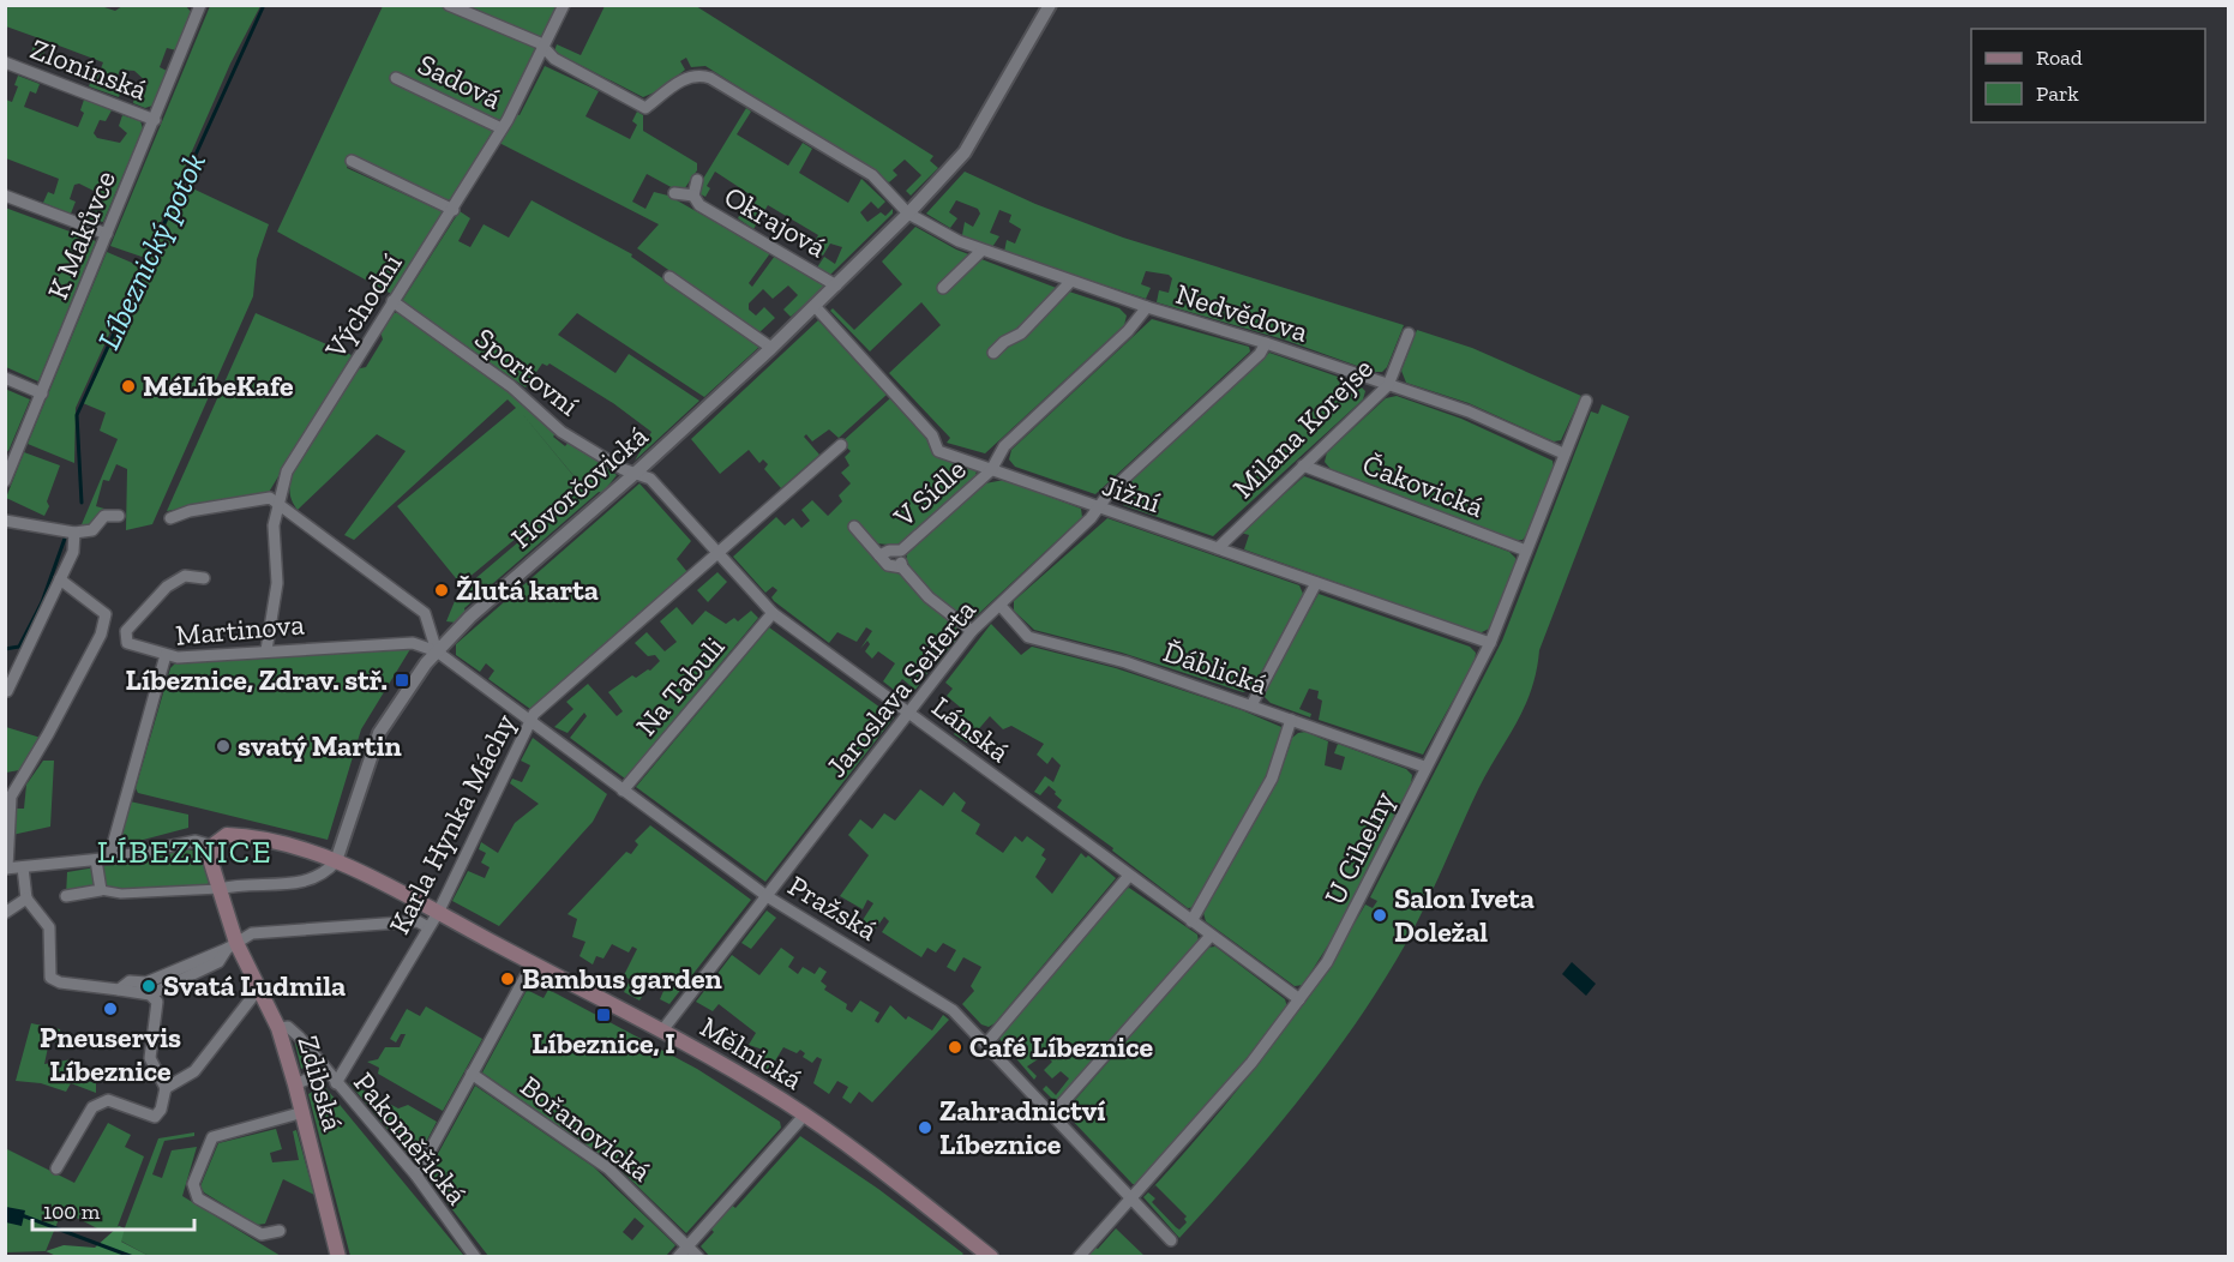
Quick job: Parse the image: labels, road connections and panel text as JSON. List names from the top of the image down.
{
  "streets": {
    "main road": ["Mělnická", "Zdibská"],
    "street": [
      "Zlonínská",
      "Sadová",
      "Okrajová",
      "K Makůvce",
      "Východní",
      "Nedvědova",
      "Sportovní",
      "Milana Korejse",
      "Čakovická",
      "Hovorčovická",
      "V Sídle",
      "Jižní",
      "Martinova",
      "Ďáblická",
      "Na Tabuli",
      "Jaroslava Seiferta",
      "Lánská",
      "Karla Hynka Máchy",
      "U Cihelny",
      "Pražská",
      "Bořanovická",
      "Pakoměřická"
    ]
  },
  "crossings": [
    ["Zlonínská", "K Makůvce"],
    ["Sadová", "Východní"],
    ["Okrajová", "Hovorčovická"],
    ["Východní", "Nedvědova"],
    ["Východní", "Sportovní"],
    ["Východní", "Martinova"],
    ["Nedvědova", "Milana Korejse"],
    ["Nedvědova", "Hovorčovická"],
    ["Nedvědova", "V Sídle"],
    ["Nedvědova", "Jaroslava Seiferta"],
    ["Nedvědova", "U Cihelny"],
    ["Sportovní", "Hovorčovická"],
    ["Sportovní", "Lánská"],
    ["Milana Korejse", "Čakovická"],
    ["Milana Korejse", "Jižní"],
    ["Čakovická", "U Cihelny"],
    ["Hovorčovická", "Jižní"],
    ["Hovorčovická", "Martinova"],
    ["Hovorčovická", "Lánská"],
    ["Hovorčovická", "Pražská"],
    ["Hovorčovická", "Mělnická"],
    ["V Sídle", "Jižní"],
    ["V Sídle", "Jaroslava Seiferta"],
    ["Jižní", "Jaroslava Seiferta"],
    ["Jižní", "U Cihelny"],
    ["Martinova", "Pražská"],
    ["Ďáblická", "Jaroslava Seiferta"],
    ["Ďáblická", "U Cihelny"],
    ["Na Tabuli", "Lánská"],
    ["Na Tabuli", "Pražská"],
    ["Jaroslava Seiferta", "Lánská"],
    ["Jaroslava Seiferta", "Pražská"],
    ["Jaroslava Seiferta", "Mělnická"],
    ["Lánská", "Karla Hynka Máchy"],
    ["Lánská", "U Cihelny"],
    ["Karla Hynka Máchy", "Pražská"],
    ["Karla Hynka Máchy", "Mělnická"],
    ["Karla Hynka Máchy", "Pakoměřická"],
    ["U Cihelny", "Pražská"],
    ["Mělnická", "Zdibská"],
    ["Zdibská", "Pakoměřická"]
  ],
  "districts": ["LÍBEZNICE"],
  "water": ["Líbeznický potok"],
  "places": {
    "other": [
      "MéLíbeKafe",
      "Žlutá karta",
      "svatý Martin",
      "Salon Iveta Doležal",
      "Bambus garden",
      "Svatá Ludmila",
      "Pneuservis Líbeznice",
      "Café Líbeznice",
      "Zahradnictví Líbeznice"
    ],
    "transit": ["Líbeznice, Zdrav. stř.", "Líbeznice, I"]
  },
  "legend": ["Road", "Park"],
  "scale_bar": "100 m"
}
